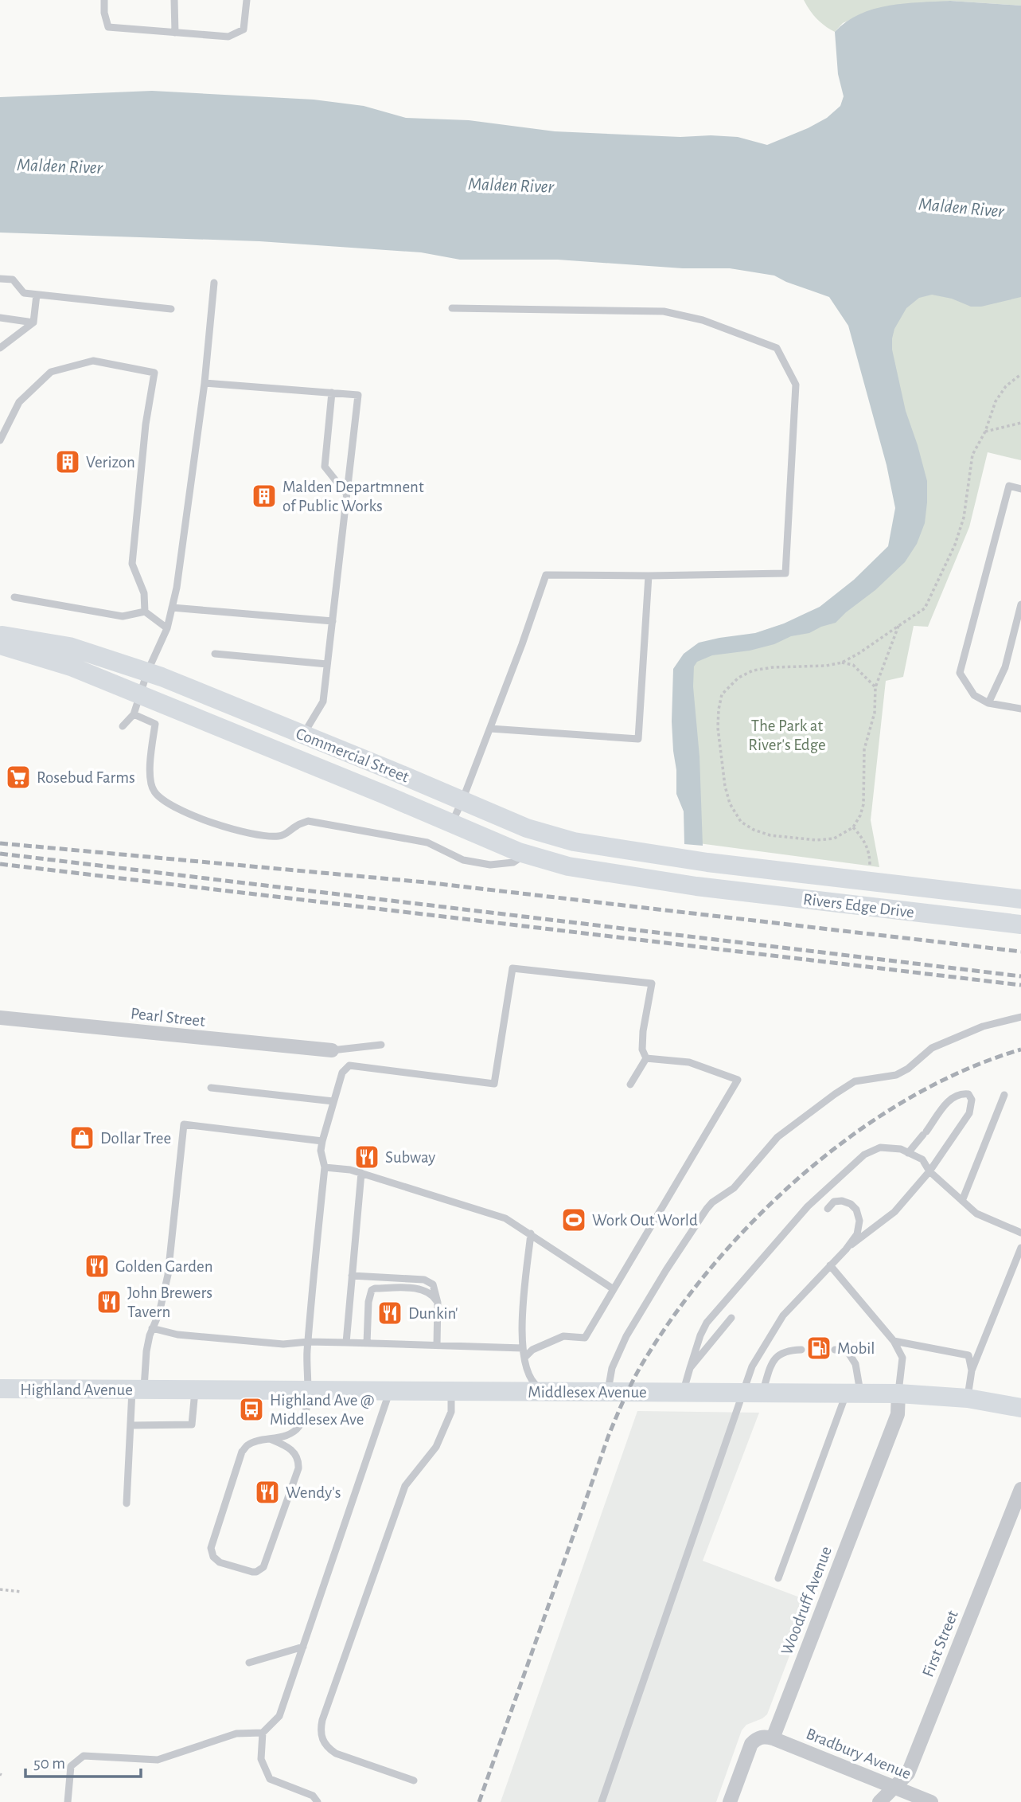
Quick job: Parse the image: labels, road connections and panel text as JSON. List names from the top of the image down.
{
  "streets": {
    "main road": [
      "Commercial Street",
      "Rivers Edge Drive",
      "Highland Avenue",
      "Middlesex Avenue"
    ],
    "street": [
      "Pearl Street",
      "Woodruff Avenue",
      "First Street",
      "Bradbury Avenue"
    ]
  },
  "crossings": [
    ["Commercial Street", "Rivers Edge Drive"],
    ["Highland Avenue", "Middlesex Avenue"],
    ["Middlesex Avenue", "Woodruff Avenue"],
    ["Woodruff Avenue", "Bradbury Avenue"],
    ["First Street", "Bradbury Avenue"]
  ],
  "water": ["Malden River"],
  "parks": ["The Park at River's Edge"],
  "places": {
    "building": ["Verizon", "Malden Departmnent of Public Works"],
    "supermarket": ["Rosebud Farms"],
    "shop": ["Dollar Tree"],
    "restaurant": [
      "Subway",
      "Golden Garden",
      "John Brewers Tavern",
      "Dunkin'",
      "Wendy's"
    ],
    "sports": ["Work Out World"],
    "fuel station": ["Mobil"],
    "bus stop": ["Highland Ave @ Middlesex Ave"]
  },
  "scale_bar": "50 m"
}
